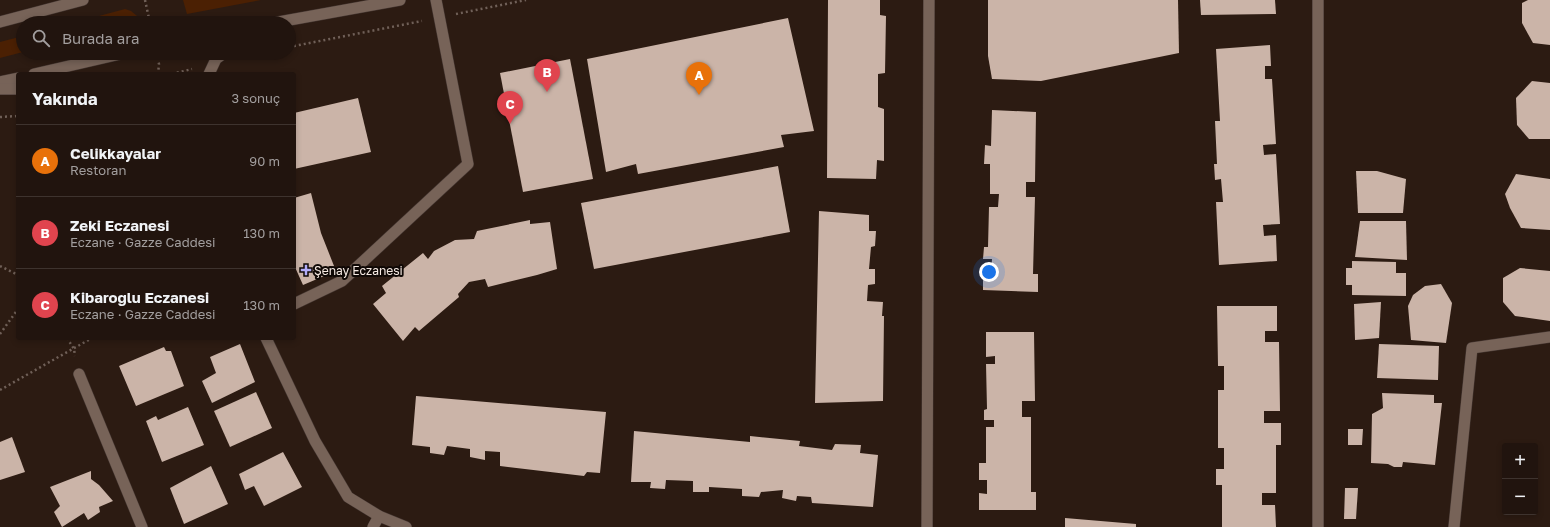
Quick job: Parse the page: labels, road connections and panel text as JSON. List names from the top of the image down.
{
  "places": {
    "health": ["Şenay Eczanesi"]
  },
  "page": {
    "search": "Burada ara",
    "pins": ["B", "A", "C"],
    "heading": ["Yakında", "3 sonuç"],
    "list": [
      {
        "mark": "A",
        "name": "Celikkayalar",
        "note": "Restoran",
        "value": "90 m"
      },
      {
        "mark": "B",
        "name": "Zeki Eczanesi",
        "note": "Eczane · Gazze Caddesi",
        "value": "130 m"
      },
      {
        "mark": "C",
        "name": "Kibaroğlu Eczanesi",
        "note": "Eczane · Gazze Caddesi",
        "value": "130 m"
      }
    ],
    "map_buttons": ["+", "−"]
  }
}
